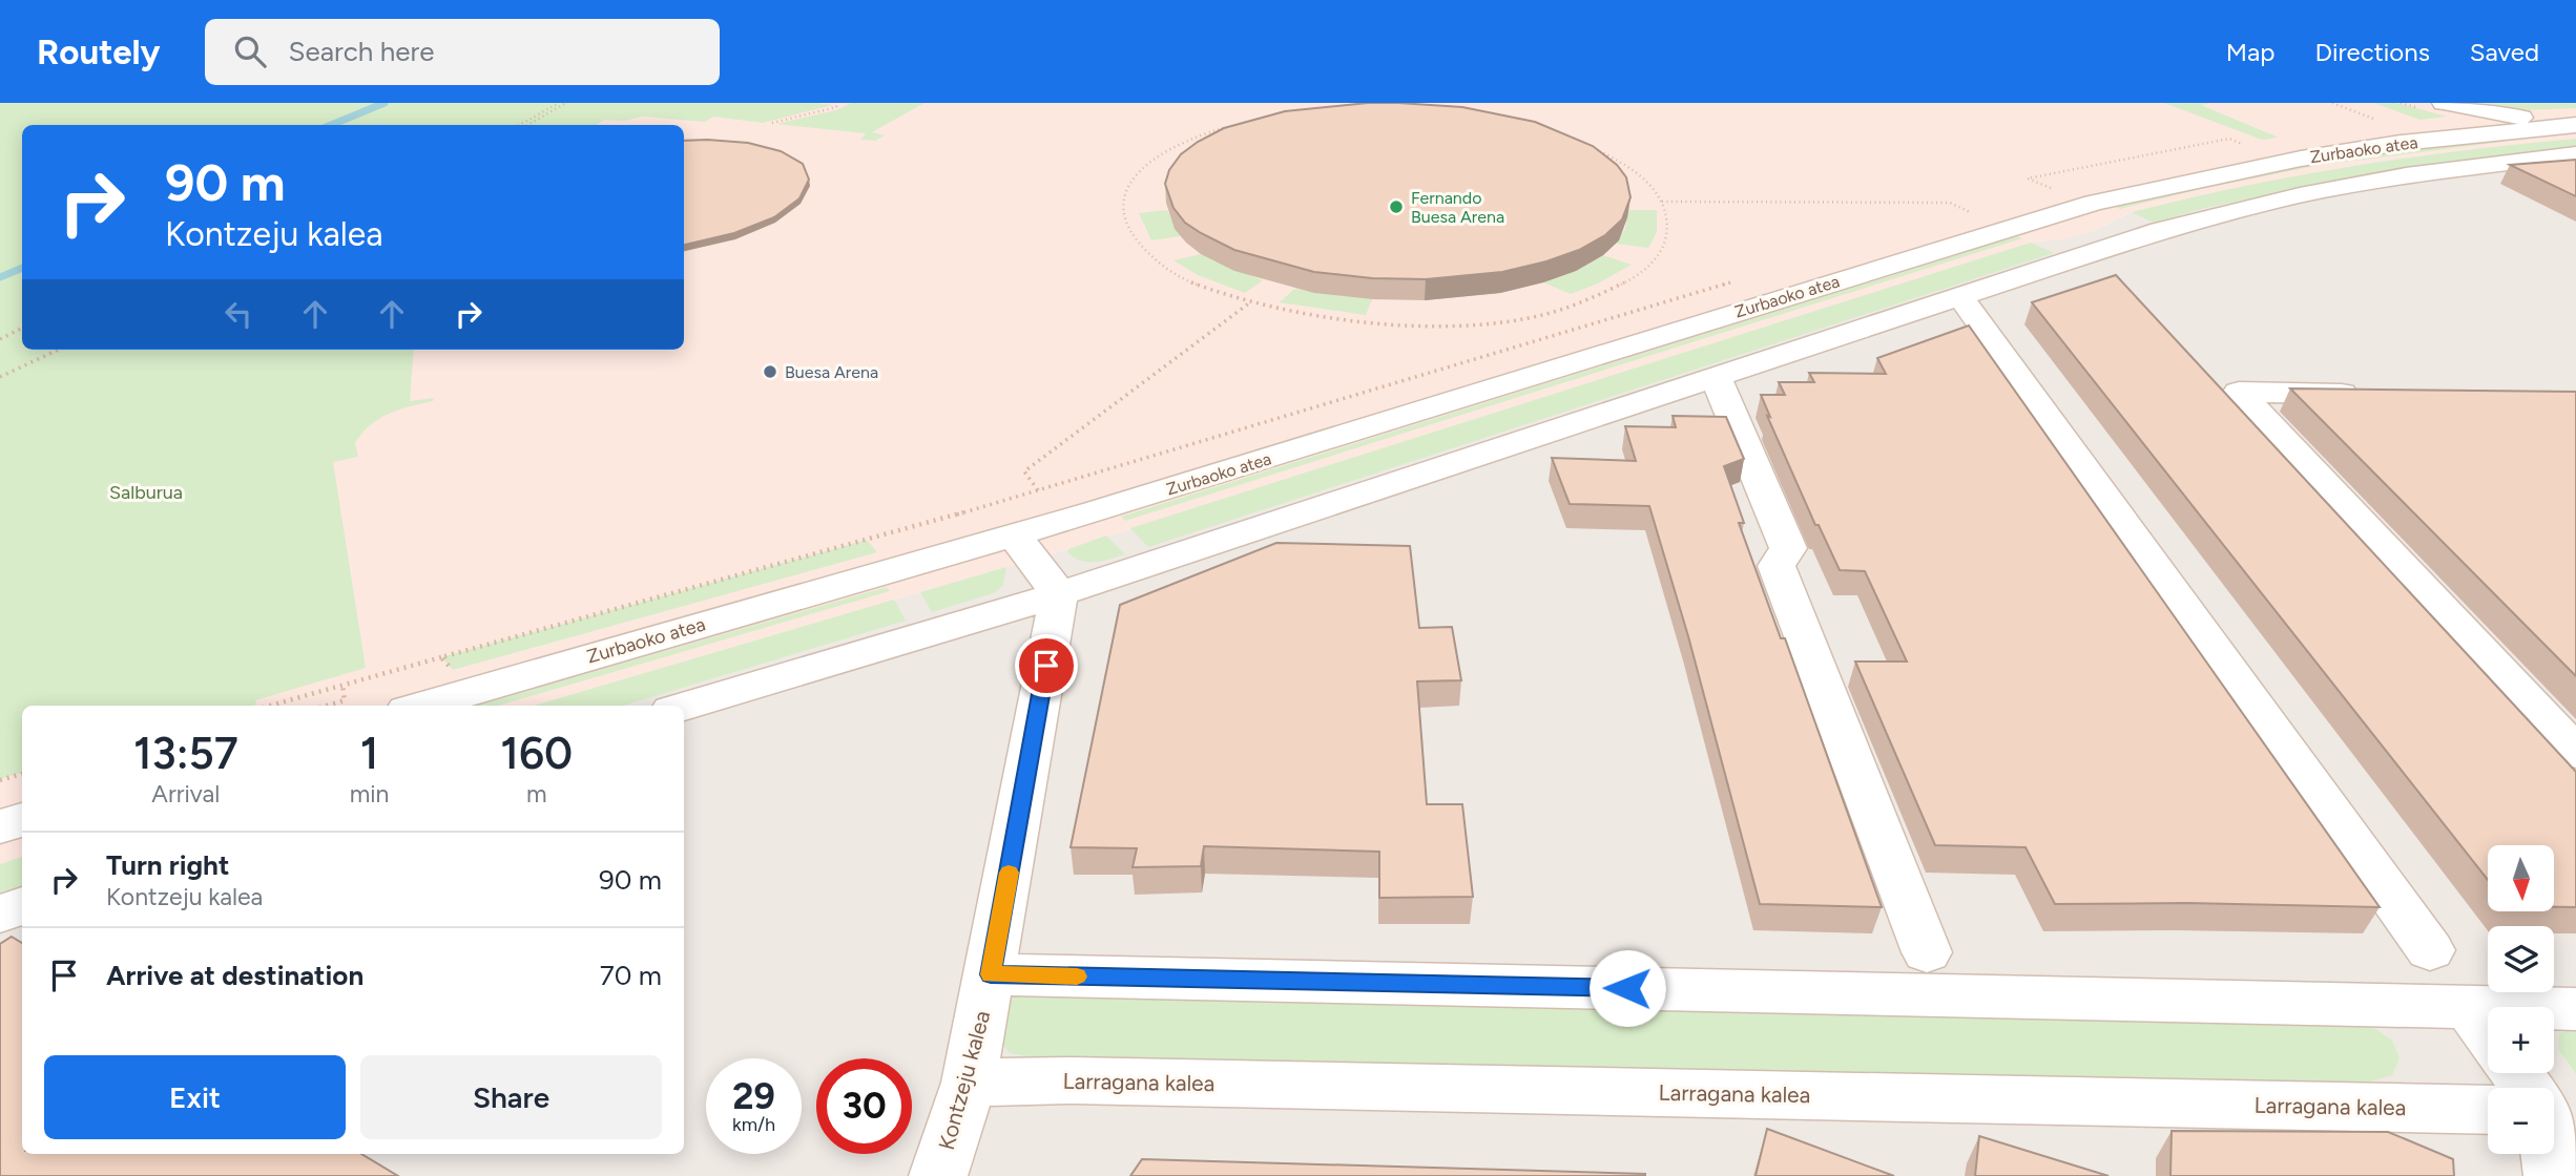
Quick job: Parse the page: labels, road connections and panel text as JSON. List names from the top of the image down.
{
  "streets": {
    "street": ["Zurbaoko atea", "Kontzeju kalea", "Larragana kalea"]
  },
  "crossings": [
    ["Zurbaoko atea", "Kontzeju kalea"],
    ["Kontzeju kalea", "Larragana kalea"]
  ],
  "parks": ["Salburua"],
  "places": ["Fernando Buesa Arena", "Buesa Arena"],
  "north": "bottom",
  "page": {
    "header": "Routely",
    "search": "Search here",
    "nav": ["Map", "Directions", "Saved"],
    "turn": ["90 m", "Kontzeju kalea"],
    "eta": [
      "13:57",
      "Arrival",
      "1",
      "min",
      "160",
      "m"
    ],
    "list": [
      {
        "name": "Turn right",
        "note": "Kontzeju kalea",
        "value": "90 m"
      },
      {
        "name": "Arrive at destination",
        "value": "70 m"
      }
    ],
    "map_buttons": ["+", "−"],
    "buttons": ["Exit", "Share"],
    "speed": "29 km/h",
    "limit": "30"
  }
}
